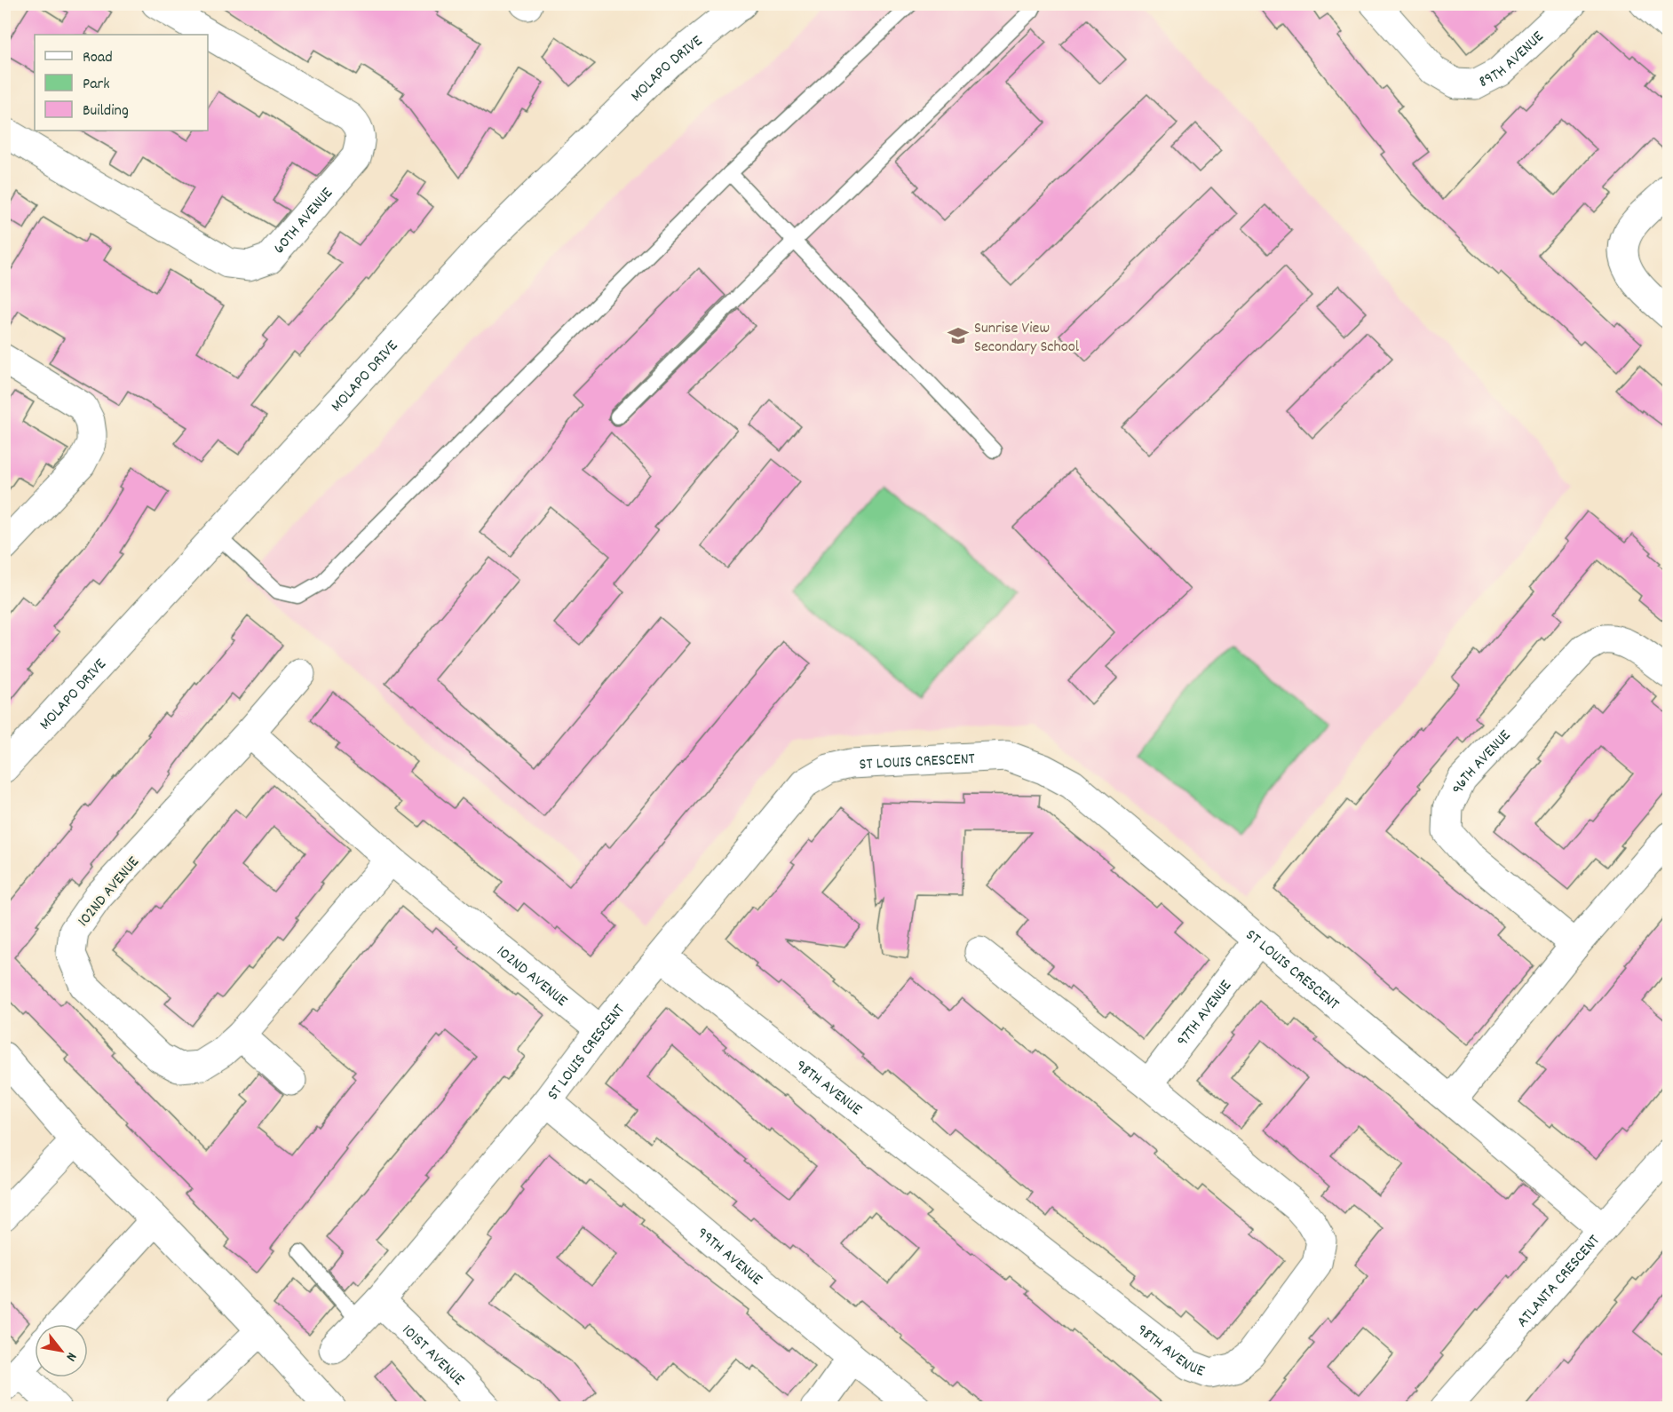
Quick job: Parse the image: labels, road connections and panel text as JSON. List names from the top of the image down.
{
  "streets": {
    "street": [
      "89TH AVENUE",
      "MOLAPO DRIVE",
      "60TH AVENUE",
      "ST LOUIS CRESCENT",
      "96TH AVENUE",
      "102ND AVENUE",
      "97TH AVENUE",
      "98TH AVENUE",
      "99TH AVENUE",
      "ATLANTA CRESCENT",
      "101ST AVENUE"
    ]
  },
  "crossings": [
    ["ST LOUIS CRESCENT", "102ND AVENUE"],
    ["ST LOUIS CRESCENT", "97TH AVENUE"],
    ["ST LOUIS CRESCENT", "98TH AVENUE"],
    ["ST LOUIS CRESCENT", "99TH AVENUE"],
    ["ST LOUIS CRESCENT", "ATLANTA CRESCENT"],
    ["ST LOUIS CRESCENT", "101ST AVENUE"],
    ["97TH AVENUE", "98TH AVENUE"]
  ],
  "places": {
    "school or university": ["Sunrise View Secondary School"]
  },
  "legend": ["Road", "Park", "Building"],
  "north": "bottom right"
}
